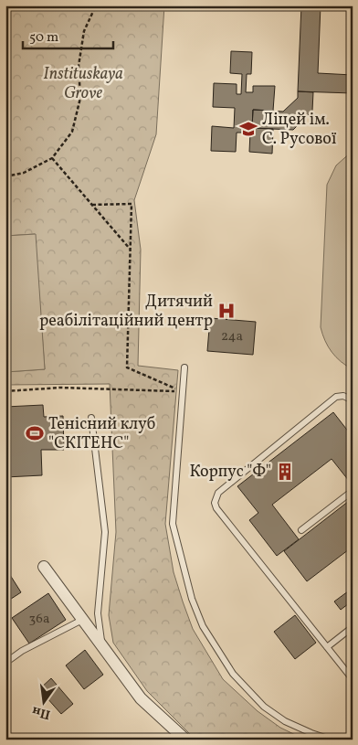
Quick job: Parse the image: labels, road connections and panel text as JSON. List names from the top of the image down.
{
  "parks": ["Іnstituskaya Grove"],
  "places": {
    "school or university": ["Ліцей ім. С. Русової"],
    "hospital": ["Дитячий реабілітаційний центр"],
    "sports": ["Тенісний клуб \"СКІТЕНС\""],
    "building": ["Корпус \"Ф\""]
  },
  "house_numbers": ["24а", "36а"],
  "scale_bar": "50 m",
  "north": "bottom"
}
